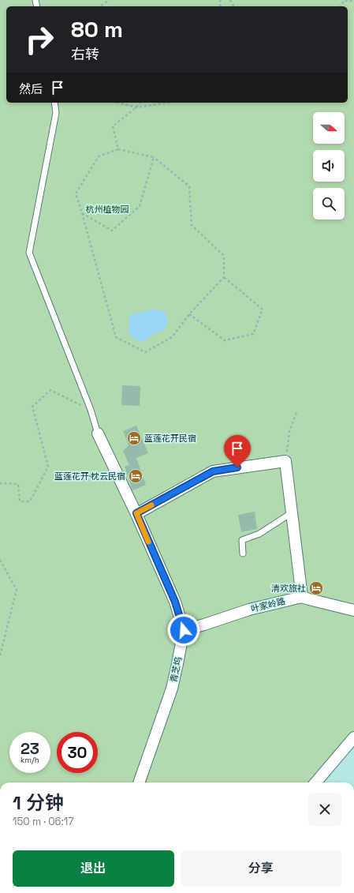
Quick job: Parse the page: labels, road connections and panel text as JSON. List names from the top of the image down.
{
  "streets": {
    "street": ["叶家岭路", "青芝坞"]
  },
  "crossings": [
    ["叶家岭路", "青芝坞"]
  ],
  "parks": ["杭州植物园"],
  "places": {
    "hotel": ["蓝莲花开民宿", "蓝莲花开·枕云民宿", "清欢旅社"]
  },
  "north": "right",
  "page": {
    "turn": ["80 m", "右转"],
    "then": "然后",
    "speed": "23 km/h",
    "limit": "30",
    "heading": ["1 分钟", "150 m · 06:17"],
    "buttons": ["退出", "分享"]
  }
}
